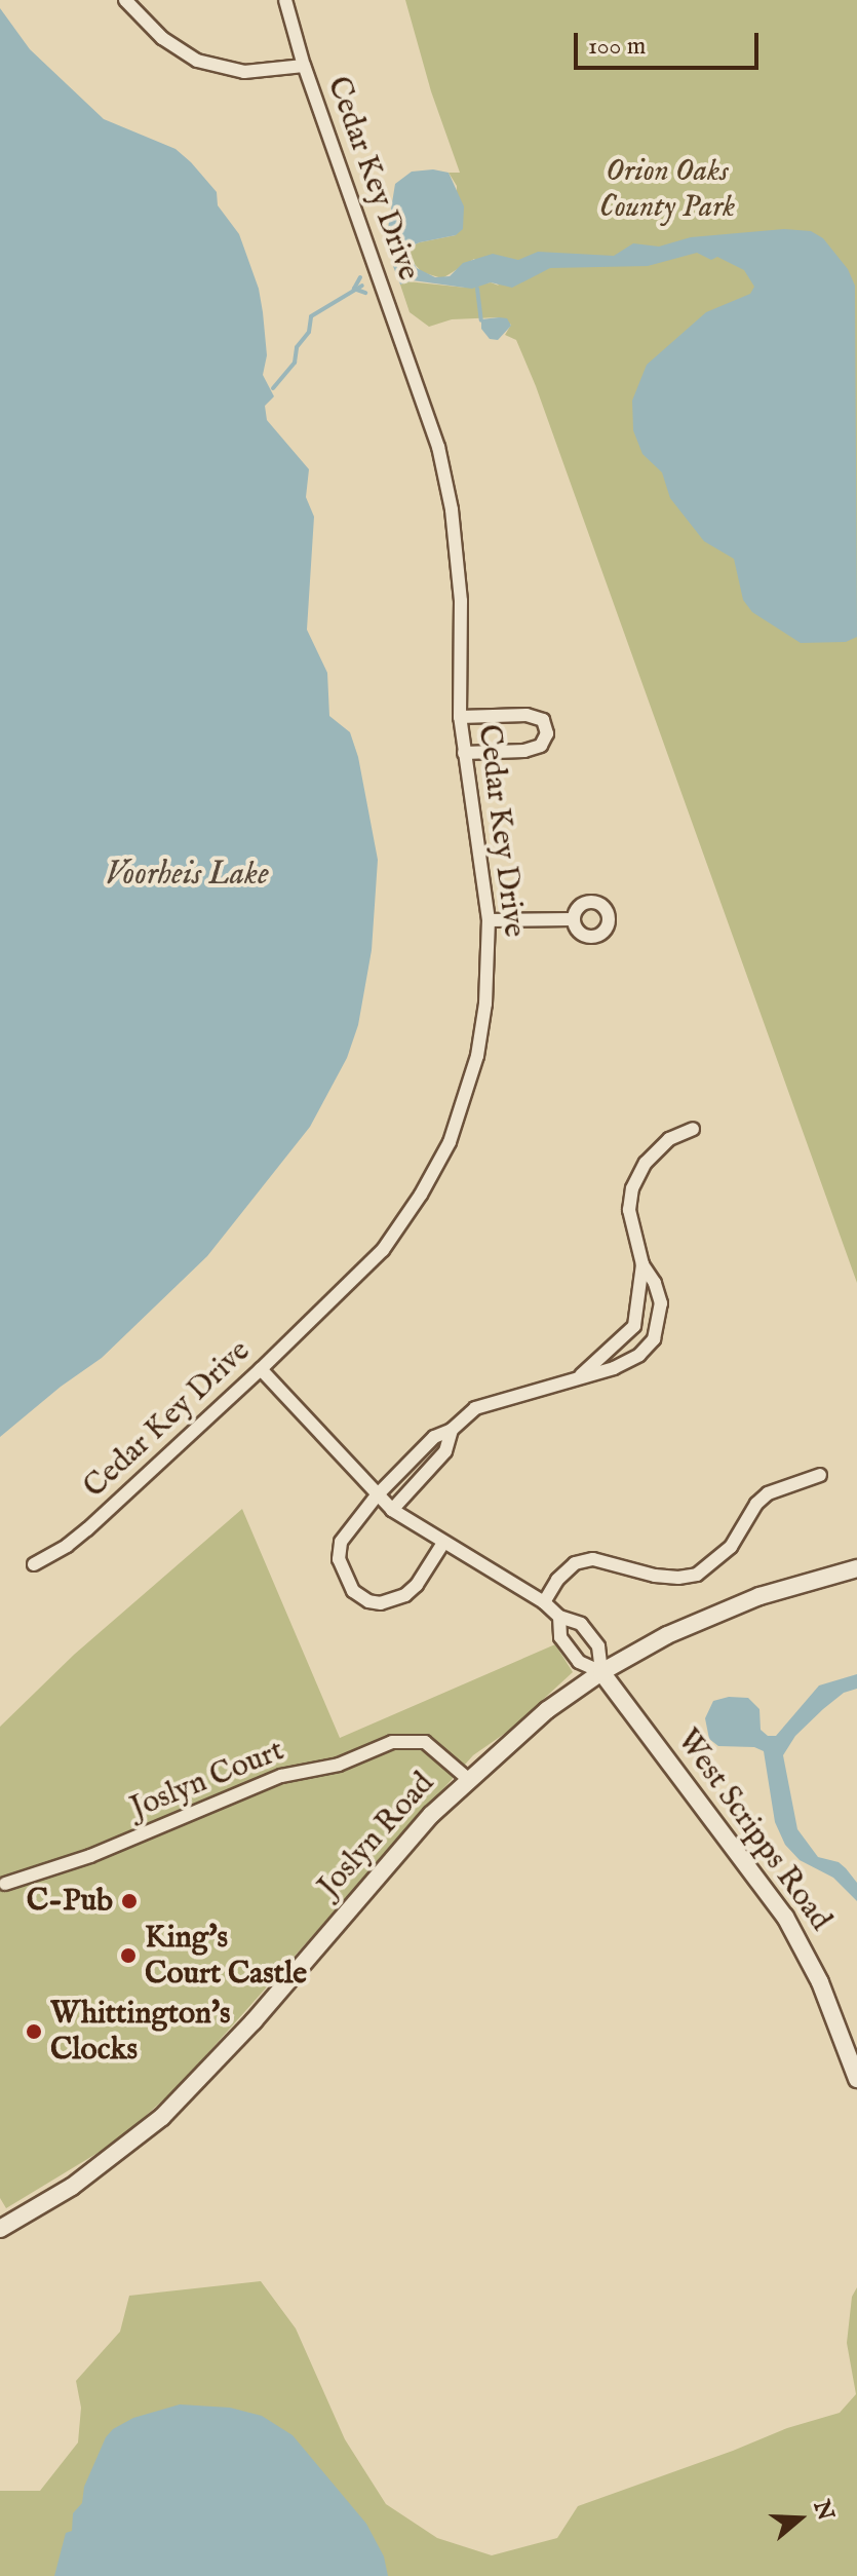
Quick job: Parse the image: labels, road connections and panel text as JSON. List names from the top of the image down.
{
  "streets": {
    "street": [
      "Cedar Key Drive",
      "Joslyn Court",
      "West Scripps Road",
      "Joslyn Road"
    ]
  },
  "crossings": [
    ["Cedar Key Drive", "West Scripps Road"],
    ["Joslyn Court", "Joslyn Road"],
    ["West Scripps Road", "Joslyn Road"]
  ],
  "water": ["Voorheis Lake"],
  "parks": ["Orion Oaks County Park"],
  "places": ["C-Pub", "King's Court Castle", "Whittington's Clocks"],
  "scale_bar": "100 m",
  "north": "right"
}
